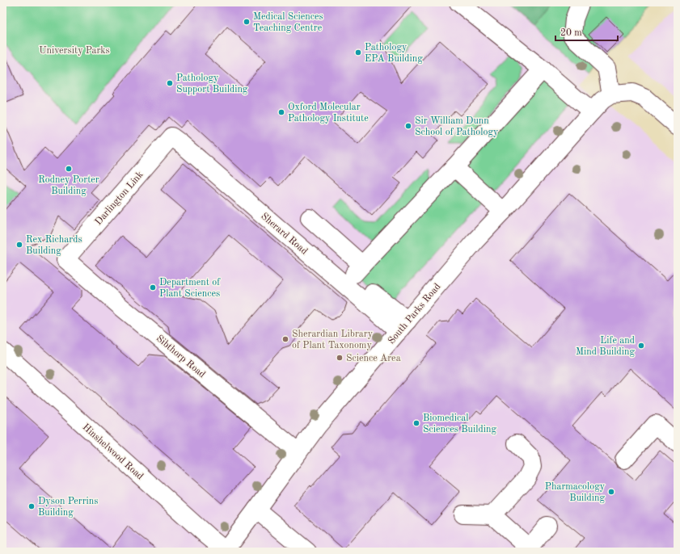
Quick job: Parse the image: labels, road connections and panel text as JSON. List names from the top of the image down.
{
  "streets": {
    "street": [
      "Darlington Link",
      "Sherard Road",
      "South Parks Road",
      "Sibthorp Road",
      "Hinshelwood Road"
    ]
  },
  "crossings": [
    ["Darlington Link", "Sherard Road"],
    ["Darlington Link", "Sibthorp Road"],
    ["Sherard Road", "South Parks Road"],
    ["South Parks Road", "Sibthorp Road"],
    ["South Parks Road", "Hinshelwood Road"]
  ],
  "parks": ["University Parks"],
  "places": [
    "Medical Sciences Teaching Centre",
    "Pathology EPA Building",
    "Pathology Support Building",
    "Oxford Molecular Pathology Institute",
    "Sir William Dunn School of Pathology",
    "Rodney Porter Building",
    "Rex Richards Building",
    "Department of Plant Sciences",
    "Sherardian Library of Plant Taxonomy",
    "Life and Mind Building",
    "Science Area",
    "Biomedical Sciences Building",
    "Pharmacology Building",
    "Dyson Perrins Building"
  ],
  "scale_bar": "20 m"
}
